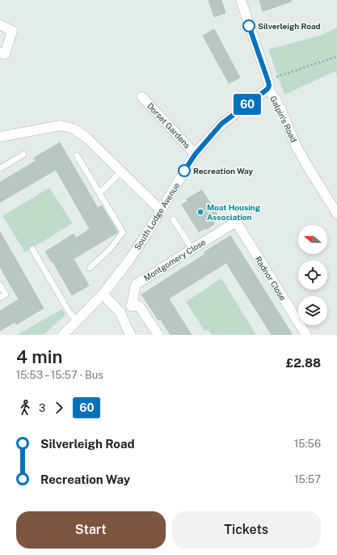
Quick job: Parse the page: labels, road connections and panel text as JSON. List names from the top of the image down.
{
  "streets": {
    "street": [
      "Galpin's Road",
      "Dorset Gardens",
      "South Lodge Avenue",
      "Montgomery Close",
      "Radnor Close"
    ]
  },
  "crossings": [
    ["Galpin's Road", "South Lodge Avenue"],
    ["Dorset Gardens", "South Lodge Avenue"],
    ["Montgomery Close", "Radnor Close"]
  ],
  "places": ["Silverleigh Road", "Recreation Way", "Moat Housing Association"],
  "lines": ["bus line 60"],
  "north": "left",
  "page": {
    "on_map": "60",
    "heading": ["4 min", "15:53 – 15:57 · Bus", "£2.88"],
    "legs": ["3", "60"],
    "list": [
      {
        "name": "Silverleigh Road",
        "value": "15:56"
      },
      {
        "name": "Recreation Way",
        "value": "15:57"
      }
    ],
    "buttons": ["Start", "Tickets"]
  }
}
